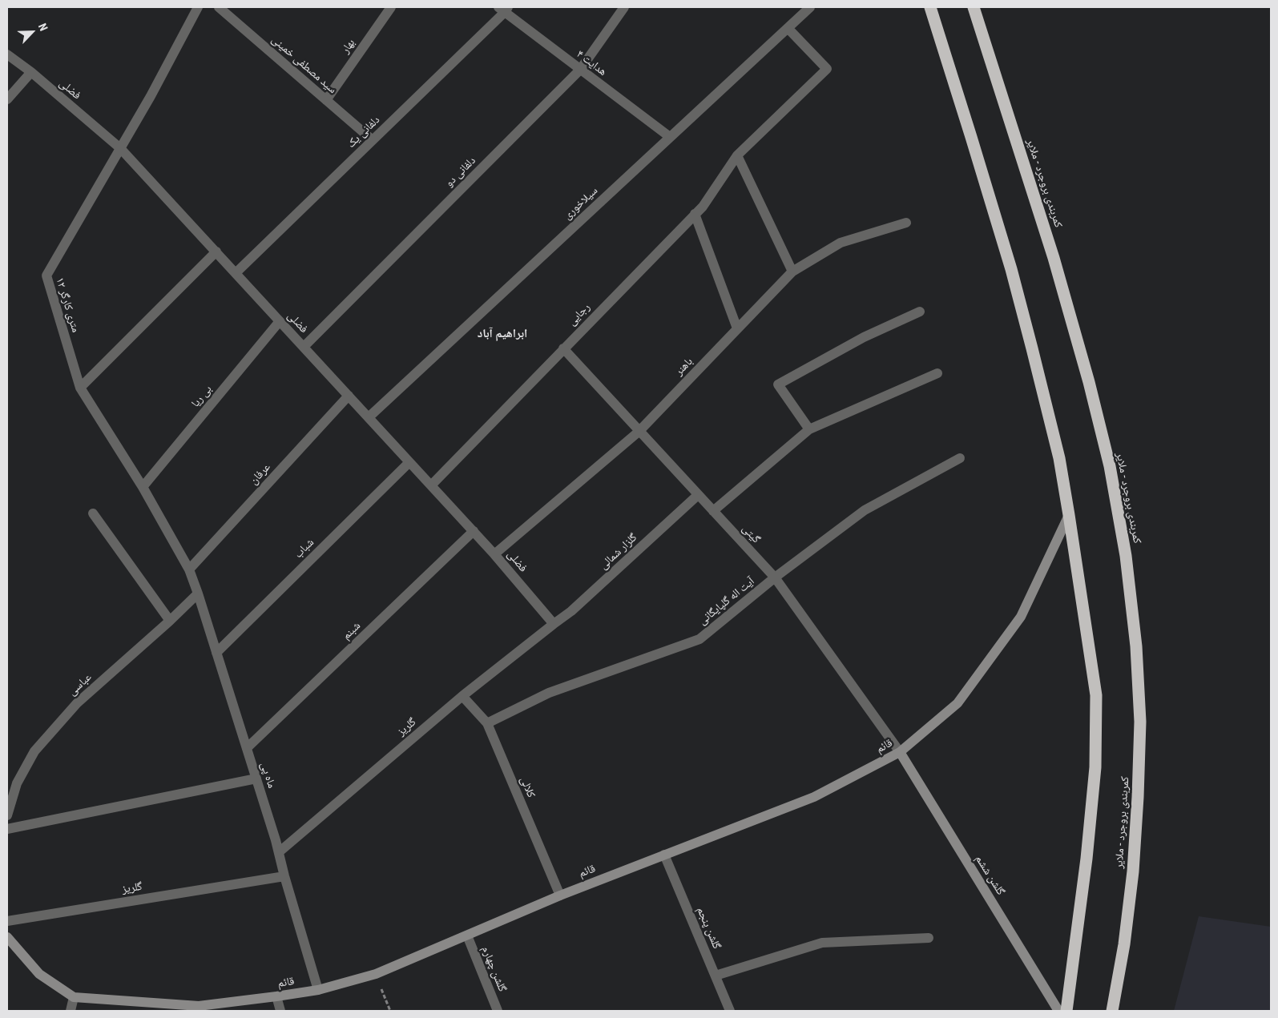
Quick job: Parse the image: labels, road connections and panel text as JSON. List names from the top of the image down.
{
  "streets": {
    "highway": ["کمربندی بروجرد - ملایر"],
    "street": [
      "بهار",
      "هدایت ۴",
      "سید مصطفی خمینی",
      "فضلی",
      "دلفانی یک",
      "دلفانی دو",
      "سیلاخوری",
      "۱۲ متری کارگر",
      "رجایی",
      "باهنر",
      "بی ریا",
      "عرفان",
      "گیتی",
      "شباب",
      "گلزار شمالی",
      "آیت اله گلپایگانی",
      "شبنم",
      "عباسی",
      "گلریز",
      "قائم",
      "ماه پی",
      "کلالی",
      "گلشن ششم",
      "گلشن پنجم",
      "گلشن چهارم"
    ]
  },
  "crossings": [
    ["بهار", "سید مصطفی خمینی"],
    ["هدایت ۴", "دلفانی یک"],
    ["هدایت ۴", "دلفانی دو"],
    ["هدایت ۴", "سیلاخوری"],
    ["سید مصطفی خمینی", "دلفانی یک"],
    ["فضلی", "دلفانی یک"],
    ["فضلی", "دلفانی دو"],
    ["فضلی", "سیلاخوری"],
    ["فضلی", "۱۲ متری کارگر"],
    ["فضلی", "رجایی"],
    ["فضلی", "باهنر"],
    ["فضلی", "بی ریا"],
    ["فضلی", "عرفان"],
    ["فضلی", "شباب"],
    ["فضلی", "گلزار شمالی"],
    ["فضلی", "شبنم"],
    ["فضلی", "گلریز"],
    ["سیلاخوری", "رجایی"],
    ["۱۲ متری کارگر", "بی ریا"],
    ["۱۲ متری کارگر", "عرفان"],
    ["۱۲ متری کارگر", "ماه پی"],
    ["رجایی", "گیتی"],
    ["باهنر", "گیتی"],
    ["عرفان", "ماه پی"],
    ["گیتی", "گلزار شمالی"],
    ["گیتی", "آیت اله گلپایگانی"],
    ["گیتی", "قائم"],
    ["گیتی", "گلشن ششم"],
    ["شباب", "ماه پی"],
    ["گلزار شمالی", "گلریز"],
    ["آیت اله گلپایگانی", "کلالی"],
    ["شبنم", "ماه پی"],
    ["عباسی", "ماه پی"],
    ["گلریز", "ماه پی"],
    ["گلریز", "کلالی"],
    ["قائم", "ماه پی"],
    ["قائم", "کلالی"],
    ["قائم", "گلشن ششم"],
    ["قائم", "گلشن پنجم"],
    ["قائم", "گلشن چهارم"]
  ],
  "districts": ["ابراهیم آباد"],
  "north": "top right"
}
